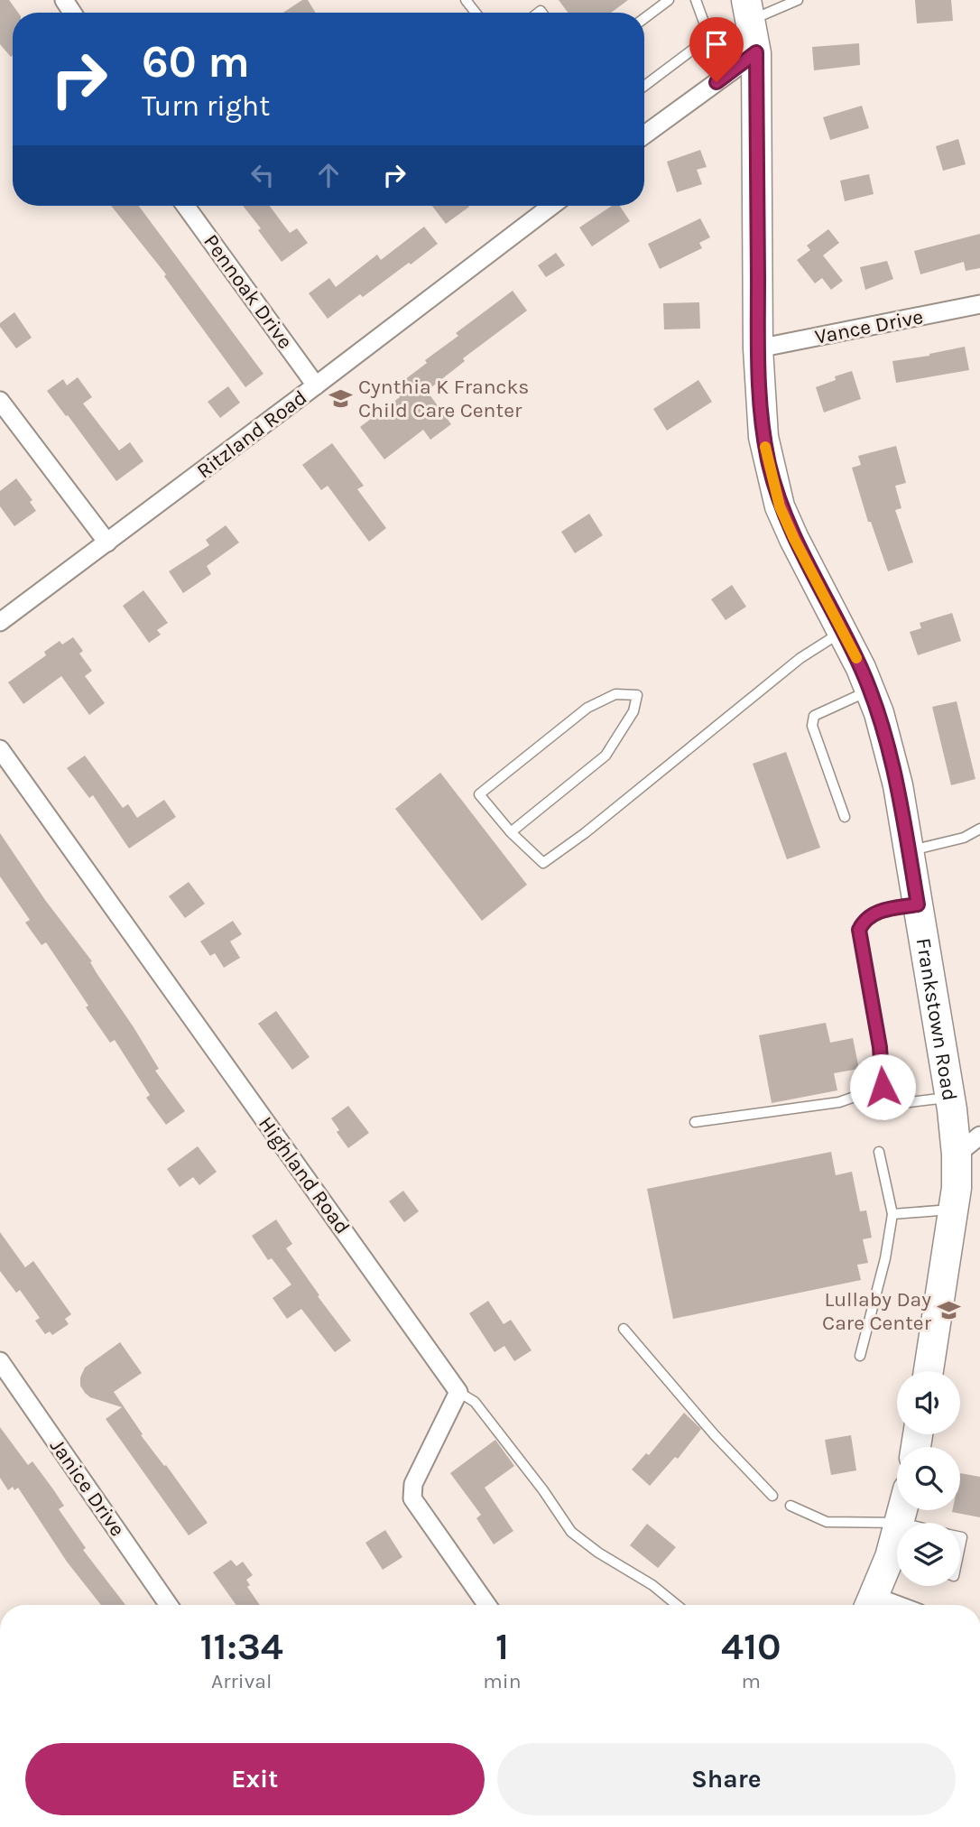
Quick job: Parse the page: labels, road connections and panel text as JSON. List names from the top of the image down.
{
  "streets": {
    "main road": ["Frankstown Road"],
    "street": [
      "Pennoak Drive",
      "Vance Drive",
      "Ritzland Road",
      "Highland Road",
      "Janice Drive"
    ]
  },
  "crossings": [
    ["Pennoak Drive", "Ritzland Road"],
    ["Vance Drive", "Frankstown Road"]
  ],
  "places": {
    "school or university": ["Cynthia K Francks Child Care Center", "Lullaby Day Care Center"]
  },
  "page": {
    "turn": ["60 m", "Turn right"],
    "eta": [
      "11:34",
      "Arrival",
      "1",
      "min",
      "410",
      "m"
    ],
    "buttons": ["Exit", "Share"]
  }
}
